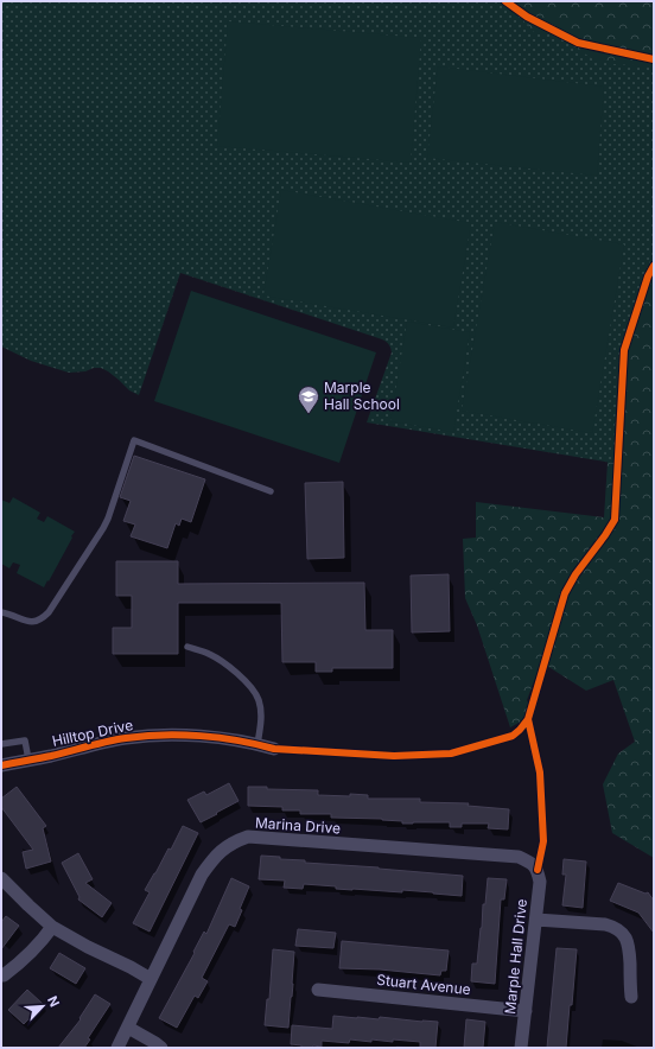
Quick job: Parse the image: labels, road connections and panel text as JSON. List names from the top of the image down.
{
  "streets": {
    "street": [
      "Hilltop Drive",
      "Marina Drive",
      "Marple Hall Drive",
      "Stuart Avenue"
    ]
  },
  "crossings": [
    ["Marina Drive", "Marple Hall Drive"],
    ["Marple Hall Drive", "Stuart Avenue"]
  ],
  "places": {
    "school or university": ["Marple Hall School"]
  },
  "north": "top right"
}
